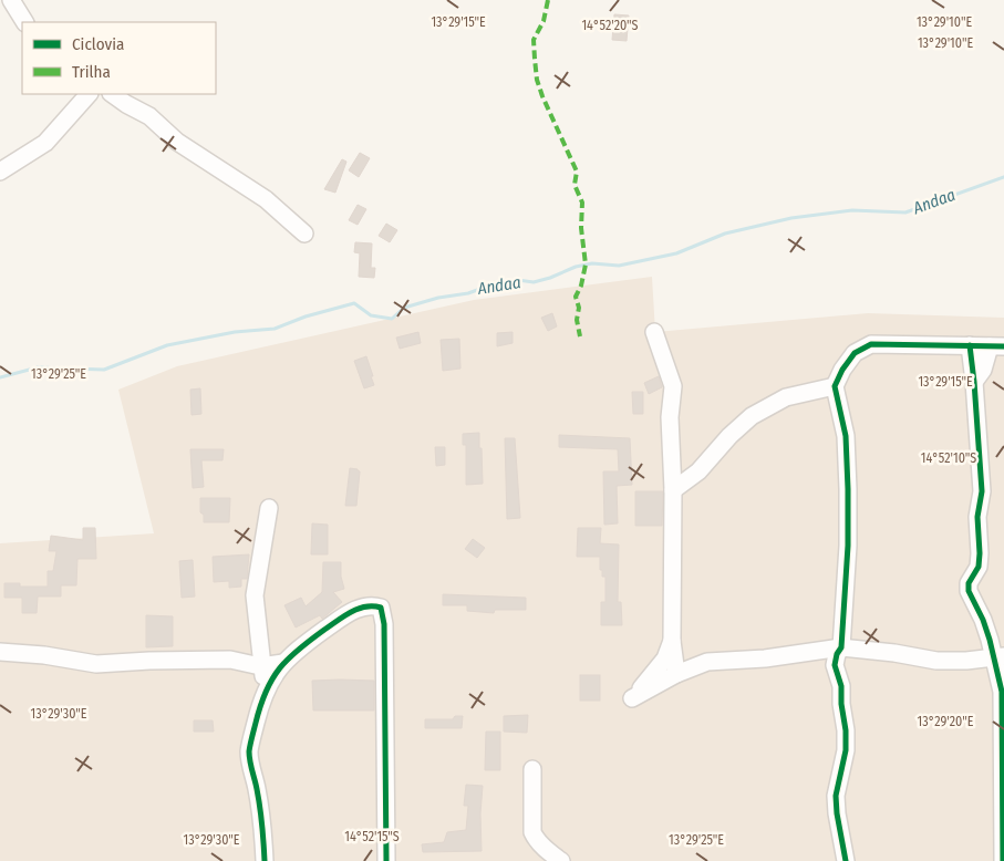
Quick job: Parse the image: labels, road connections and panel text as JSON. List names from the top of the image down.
{
  "water": ["Andaa"],
  "legend": ["Ciclovia", "Trilha"],
  "coordinates": [
    "13°29'15\"E",
    "13°29'10\"E",
    "14°52'20\"S",
    "13°29'25\"E",
    "14°52'10\"S",
    "13°29'30\"E",
    "13°29'20\"E",
    "14°52'15\"S"
  ]
}
